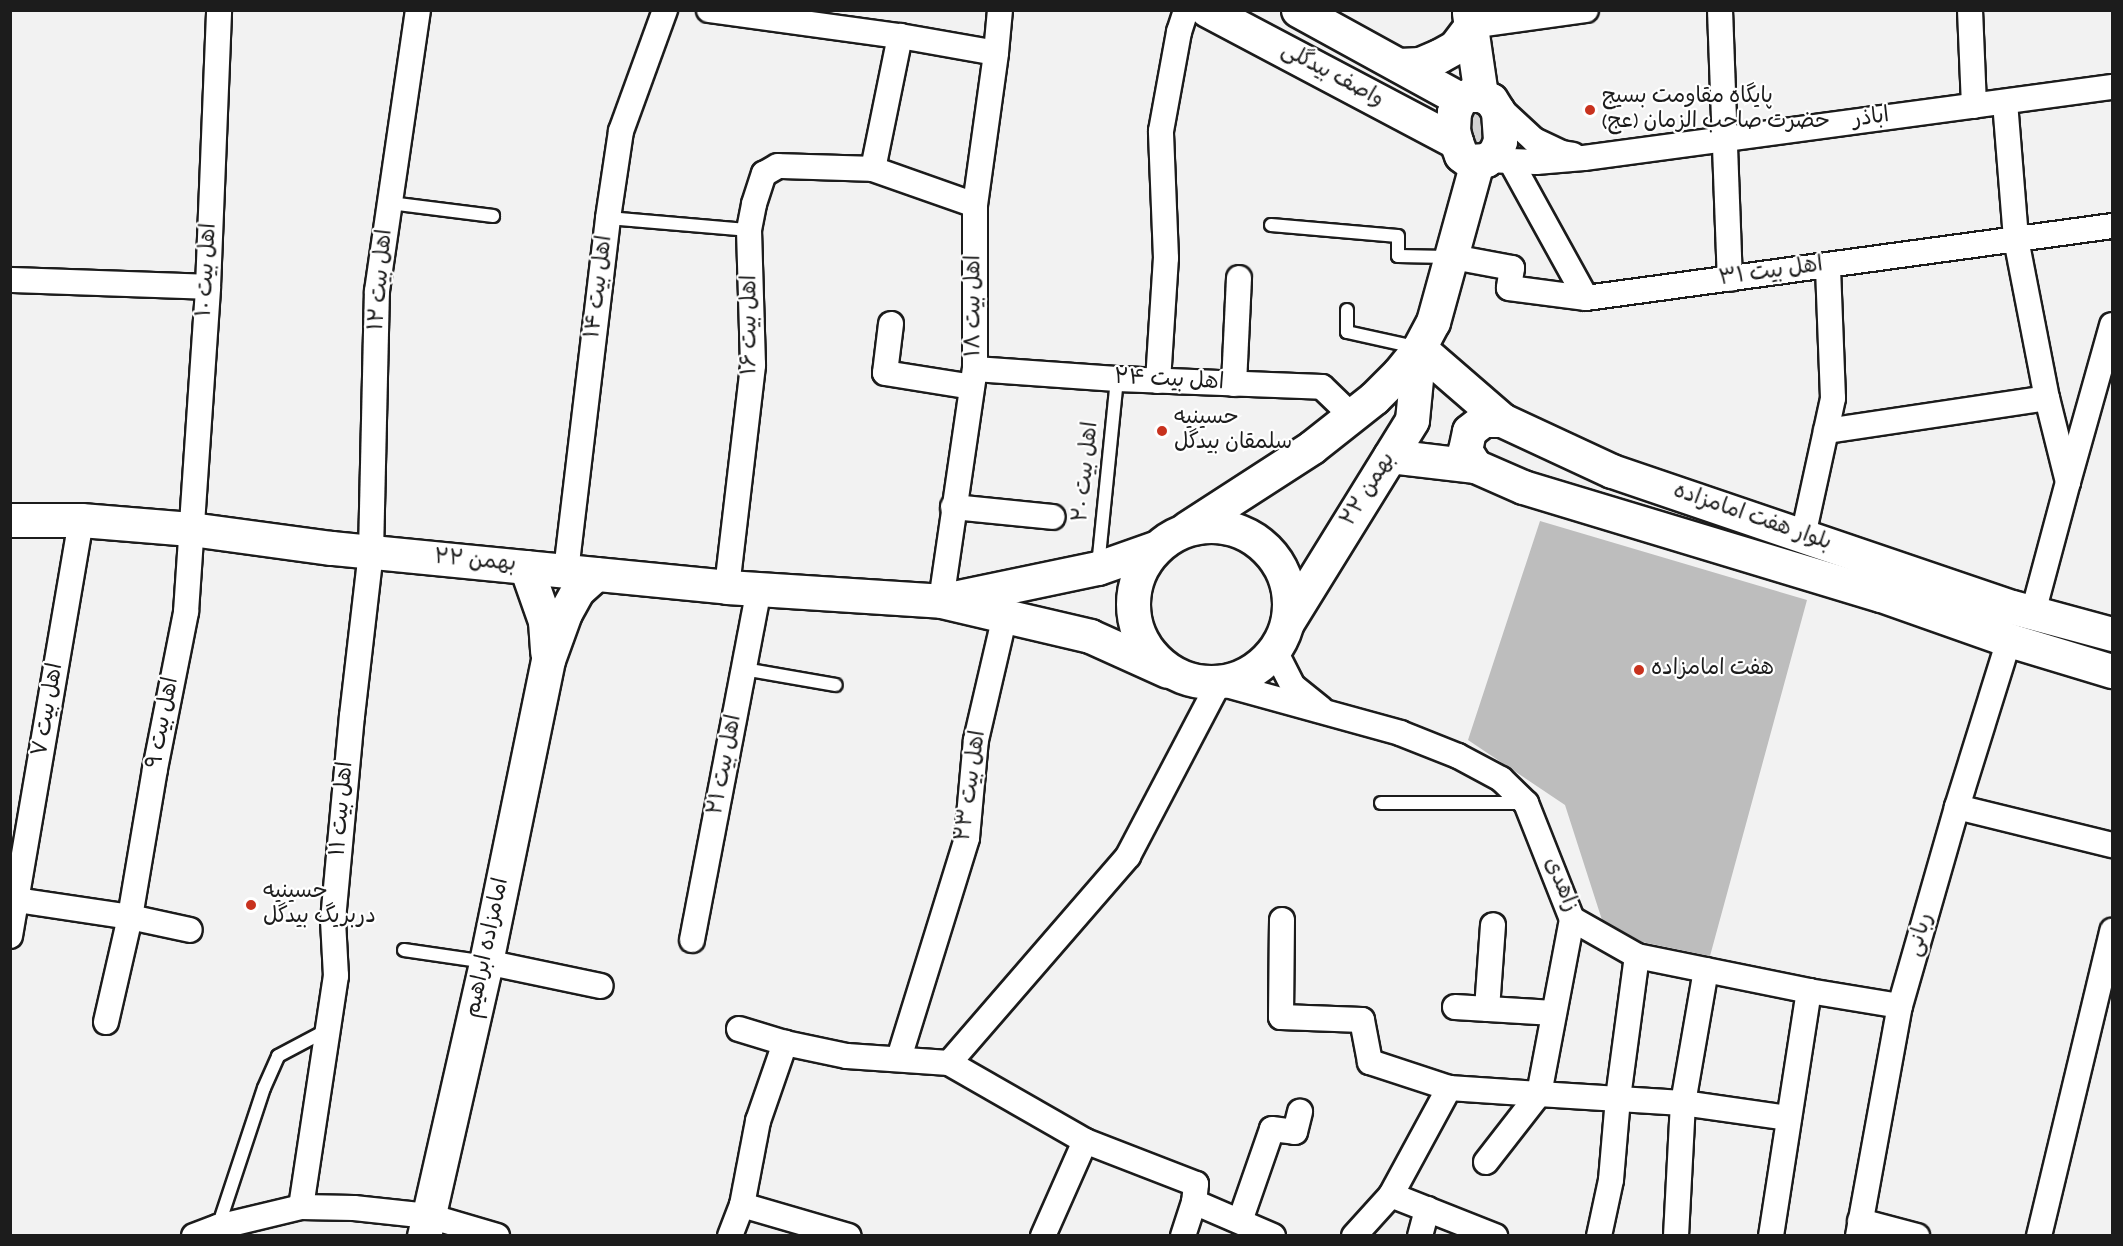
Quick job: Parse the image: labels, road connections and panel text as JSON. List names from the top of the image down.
{
  "streets": {
    "street": [
      "واصف بیدگلی",
      "اباذر",
      "اهل بیت ۱۰",
      "اهل بیت ۳۱",
      "اهل بیت ۱۲",
      "اهل بیت ۱۴",
      "اهل بیت ۱۸",
      "اهل بیت ۱۶",
      "اهل بیت ۲۴",
      "۲۲ بهمن",
      "بلوار هفت امامزاده",
      "اهل بیت ۷",
      "اهل بیت ۹",
      "اهل بیت ۲۱",
      "اهل بیت ۲۳",
      "اهل بیت ۱۱",
      "زاهدی",
      "ربانی",
      "امامزاده ابراهیم"
    ],
    "lane": ["اهل بیت ۲۰"]
  },
  "crossings": [
    ["واصف بیدگلی", "اباذر"],
    ["واصف بیدگلی", "۲۲ بهمن"],
    ["اباذر", "۲۲ بهمن"],
    ["اهل بیت ۱۰", "۲۲ بهمن"],
    ["اهل بیت ۱۰", "اهل بیت ۹"],
    ["اهل بیت ۳۱", "۲۲ بهمن"],
    ["اهل بیت ۱۲", "۲۲ بهمن"],
    ["اهل بیت ۱۲", "اهل بیت ۱۱"],
    ["اهل بیت ۱۴", "۲۲ بهمن"],
    ["اهل بیت ۱۴", "امامزاده ابراهیم"],
    ["اهل بیت ۱۸", "اهل بیت ۱۶"],
    ["اهل بیت ۱۸", "اهل بیت ۲۴"],
    ["اهل بیت ۱۸", "۲۲ بهمن"],
    ["اهل بیت ۱۶", "۲۲ بهمن"],
    ["اهل بیت ۲۴", "اهل بیت ۲۰"],
    ["اهل بیت ۲۴", "۲۲ بهمن"],
    ["اهل بیت ۲۰", "۲۲ بهمن"],
    ["۲۲ بهمن", "بلوار هفت امامزاده"],
    ["۲۲ بهمن", "اهل بیت ۷"],
    ["۲۲ بهمن", "اهل بیت ۹"],
    ["۲۲ بهمن", "اهل بیت ۲۱"],
    ["۲۲ بهمن", "اهل بیت ۲۳"],
    ["۲۲ بهمن", "اهل بیت ۱۱"],
    ["۲۲ بهمن", "زاهدی"],
    ["۲۲ بهمن", "امامزاده ابراهیم"],
    ["بلوار هفت امامزاده", "ربانی"],
    ["زاهدی", "ربانی"]
  ],
  "places": [
    "پایگاه مقاومت بسیج حضرت صاحب الزمان (عج)",
    "حسینیه سلمقان بیدگل",
    "هفت امامزاده",
    "حسینیه دربریگ بیدگل"
  ]
}
